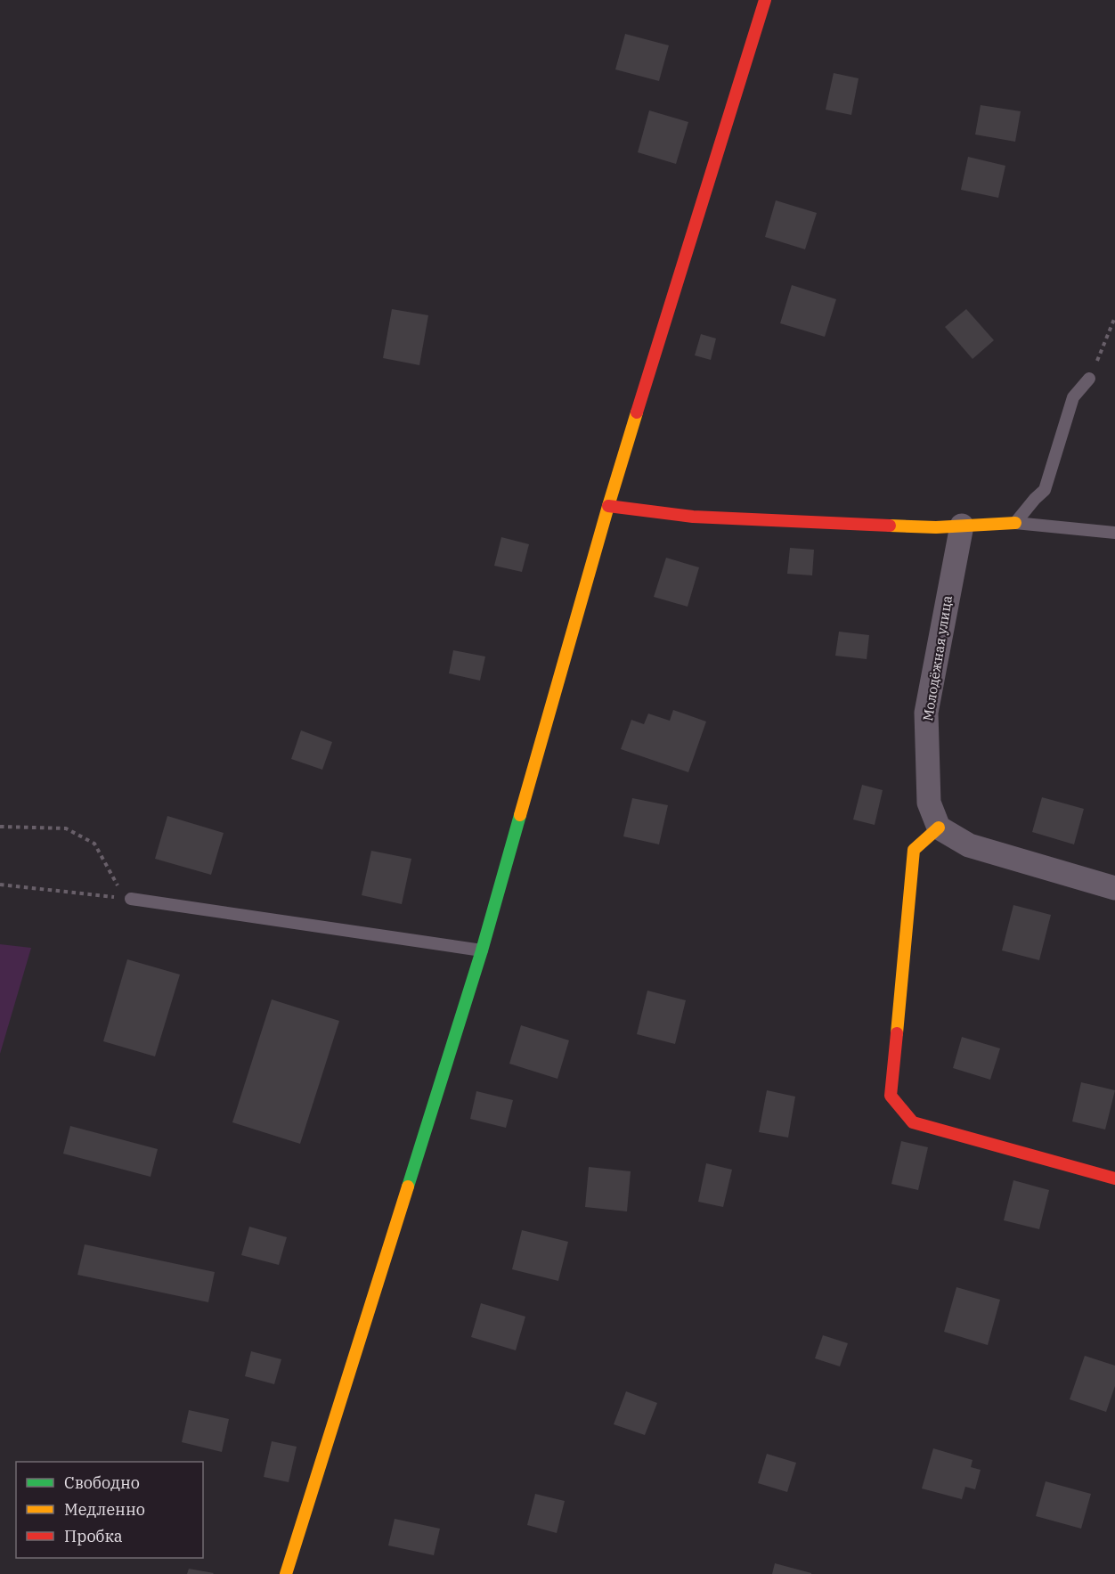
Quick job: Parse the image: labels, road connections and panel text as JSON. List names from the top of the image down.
{
  "streets": {
    "street": ["Молодёжная улица"]
  },
  "legend": ["Свободно", "Медленно", "Пробка"]
}
